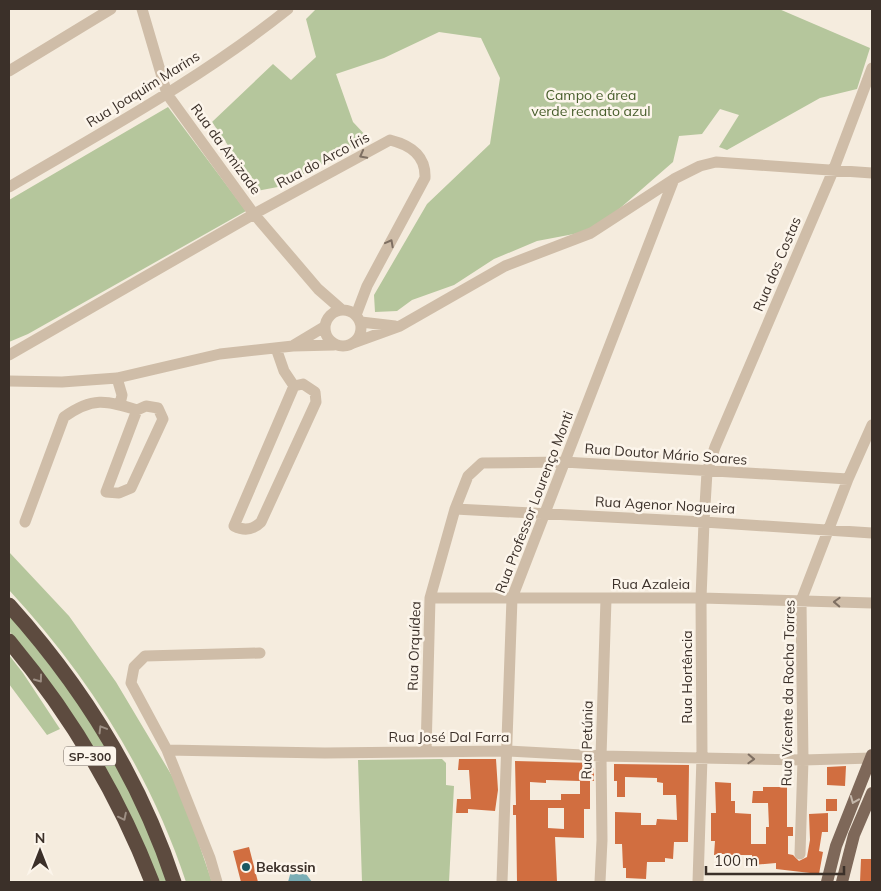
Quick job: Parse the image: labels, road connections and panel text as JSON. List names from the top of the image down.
{
  "streets": {
    "highway": ["SP-300"],
    "street": [
      "Rua Joaquim Marins",
      "Rua da Amizade",
      "Rua do Arco Íris",
      "Rua dos Costas",
      "Rua Doutor Mário Soares",
      "Rua Professor Lourenço Monti",
      "Rua Agenor Nogueira",
      "Rua Azaleia",
      "Rua Orquídea",
      "Rua Hortência",
      "Rua Vicente da Rocha Torres",
      "Rua José Dal Farra",
      "Rua Petúnia"
    ]
  },
  "crossings": [
    ["Rua Joaquim Marins", "Rua da Amizade"],
    ["Rua da Amizade", "Rua do Arco Íris"],
    ["Rua dos Costas", "Rua Doutor Mário Soares"],
    ["Rua dos Costas", "Rua Hortência"],
    ["Rua Doutor Mário Soares", "Rua Professor Lourenço Monti"],
    ["Rua Doutor Mário Soares", "Rua Orquídea"],
    ["Rua Doutor Mário Soares", "Rua Hortência"],
    ["Rua Doutor Mário Soares", "Rua Vicente da Rocha Torres"],
    ["Rua Professor Lourenço Monti", "Rua Agenor Nogueira"],
    ["Rua Professor Lourenço Monti", "Rua Azaleia"],
    ["Rua Professor Lourenço Monti", "Rua José Dal Farra"],
    ["Rua Agenor Nogueira", "Rua Orquídea"],
    ["Rua Agenor Nogueira", "Rua Hortência"],
    ["Rua Agenor Nogueira", "Rua Vicente da Rocha Torres"],
    ["Rua Azaleia", "Rua Orquídea"],
    ["Rua Azaleia", "Rua Hortência"],
    ["Rua Azaleia", "Rua Vicente da Rocha Torres"],
    ["Rua Azaleia", "Rua Petúnia"],
    ["Rua Orquídea", "Rua José Dal Farra"],
    ["Rua Hortência", "Rua José Dal Farra"],
    ["Rua Vicente da Rocha Torres", "Rua José Dal Farra"],
    ["Rua José Dal Farra", "Rua Petúnia"]
  ],
  "parks": ["Campo e área verde recnato azul"],
  "places": ["Bekassin"],
  "scale_bar": "100 m",
  "north": "top"
}
